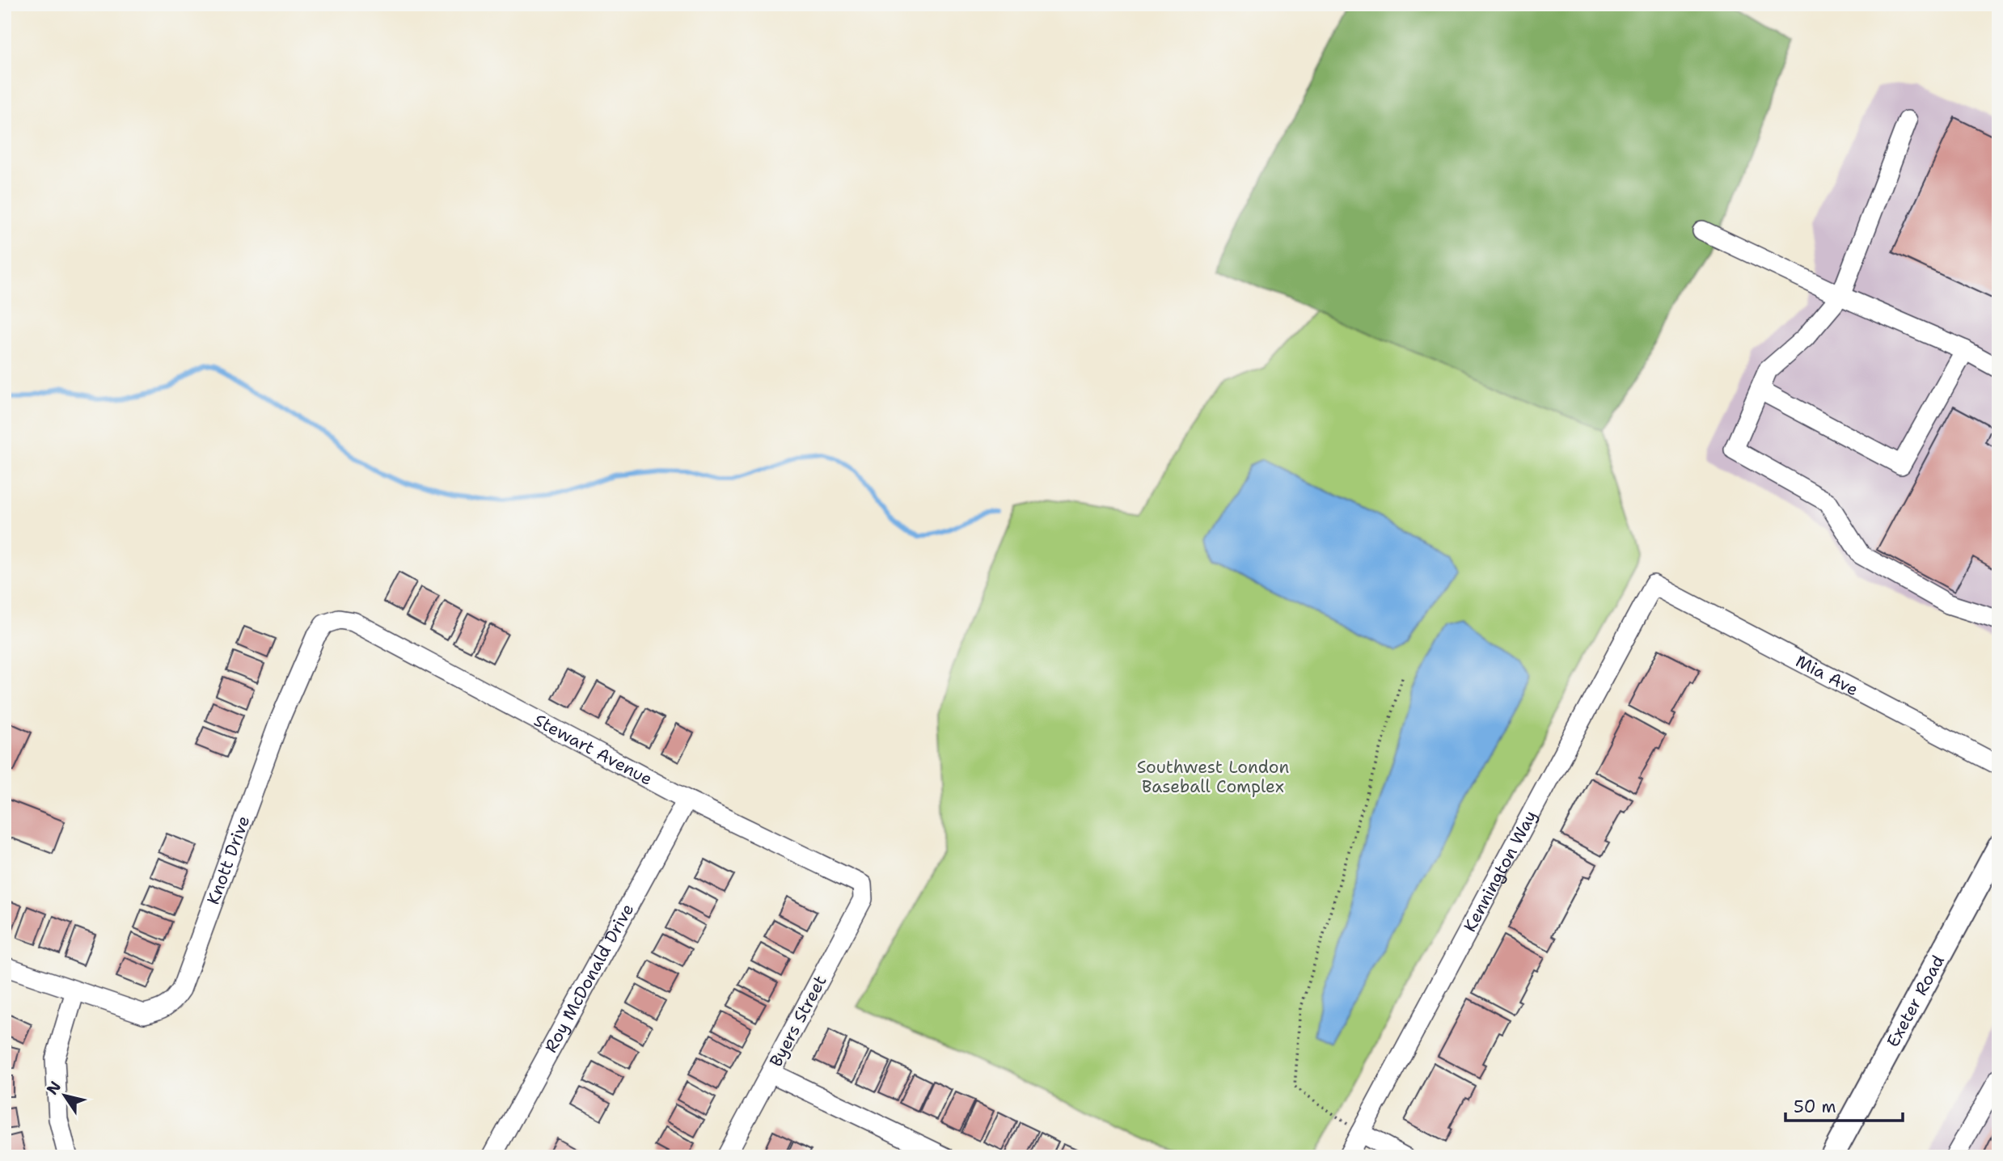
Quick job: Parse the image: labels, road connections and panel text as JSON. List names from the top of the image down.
{
  "streets": {
    "main road": ["Exeter Road"],
    "street": [
      "Mia Ave",
      "Stewart Avenue",
      "Knott Drive",
      "Kennington Way",
      "Roy McDonald Drive",
      "Byers Street"
    ]
  },
  "crossings": [
    ["Mia Ave", "Kennington Way"],
    ["Stewart Avenue", "Knott Drive"],
    ["Stewart Avenue", "Roy McDonald Drive"],
    ["Stewart Avenue", "Byers Street"]
  ],
  "parks": ["Southwest London Baseball Complex"],
  "scale_bar": "50 m",
  "north": "top left"
}
